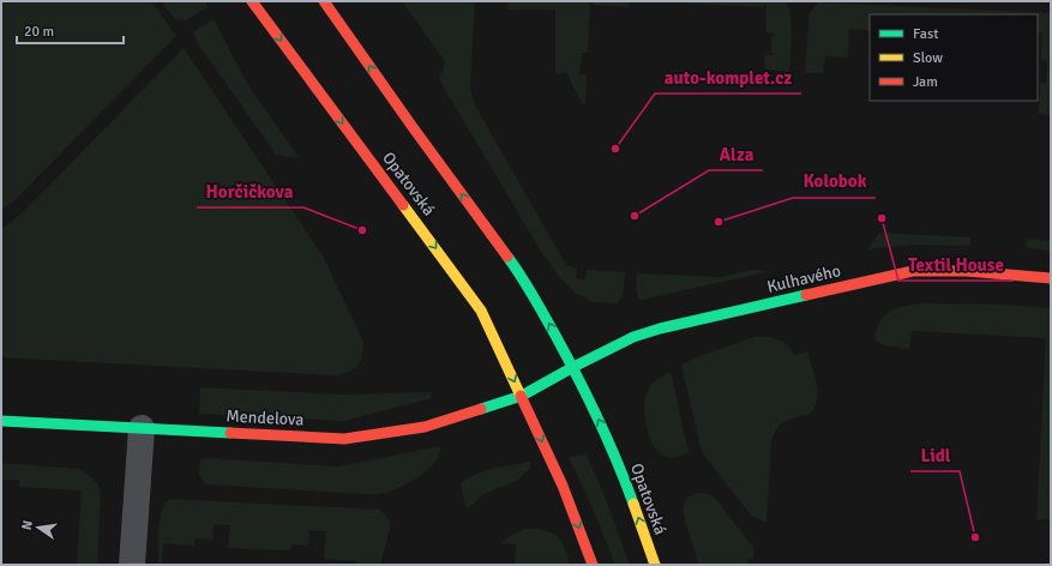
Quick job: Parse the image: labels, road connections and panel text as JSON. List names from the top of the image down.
{
  "streets": {
    "main road": ["Opatovská", "Kulhavého", "Mendelova"]
  },
  "crossings": [
    ["Opatovská", "Kulhavého"],
    ["Opatovská", "Mendelova"]
  ],
  "places": [
    "auto-komplet.cz",
    "Alza",
    "Textil House",
    "Kolobok",
    "Horčičkova",
    "Lidl"
  ],
  "legend": ["Fast", "Slow", "Jam"],
  "scale_bar": "20 m",
  "north": "left"
}
